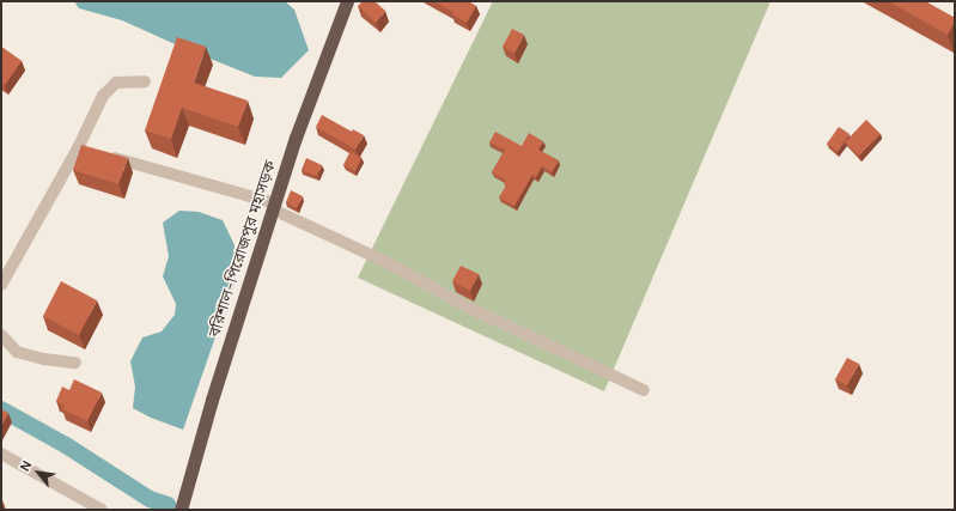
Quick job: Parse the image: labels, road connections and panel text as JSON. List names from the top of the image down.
{
  "streets": {
    "highway": ["বরিশাল-পিরোজপুর মহাসড়ক"]
  },
  "north": "top left"
}
